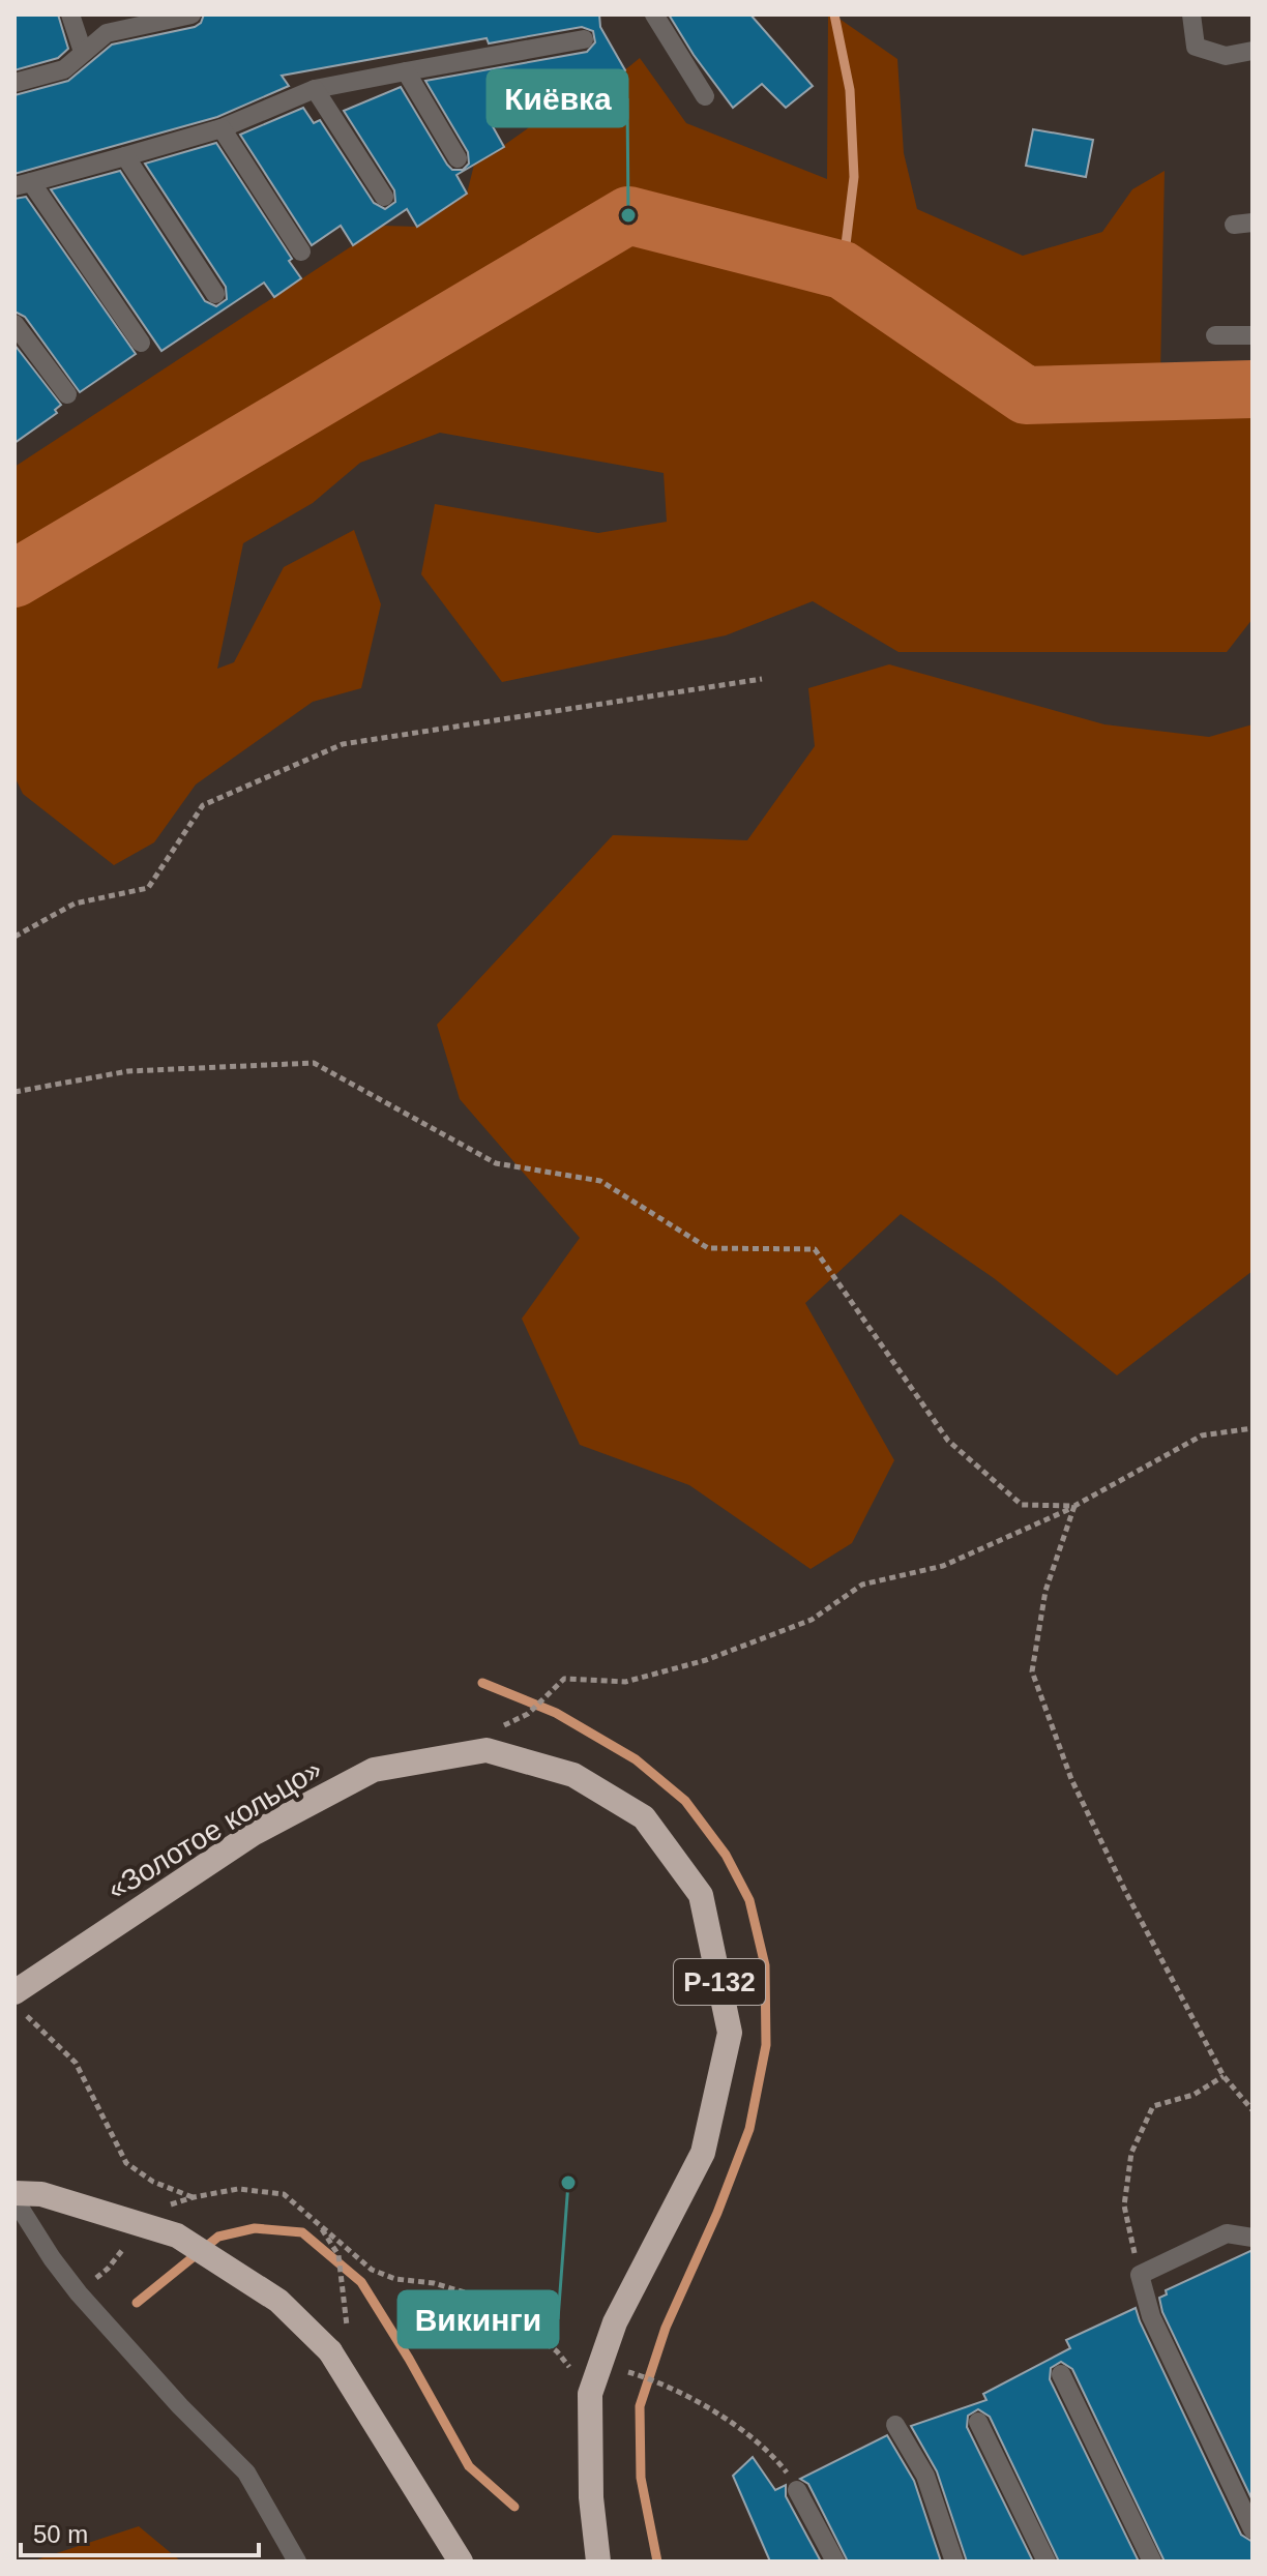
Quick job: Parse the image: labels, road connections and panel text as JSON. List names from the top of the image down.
{
  "streets": {
    "highway": ["«Золотое кольцо»", "Р-132"]
  },
  "places": ["Киёвка", "Викинги"],
  "scale_bar": "50 m"
}
